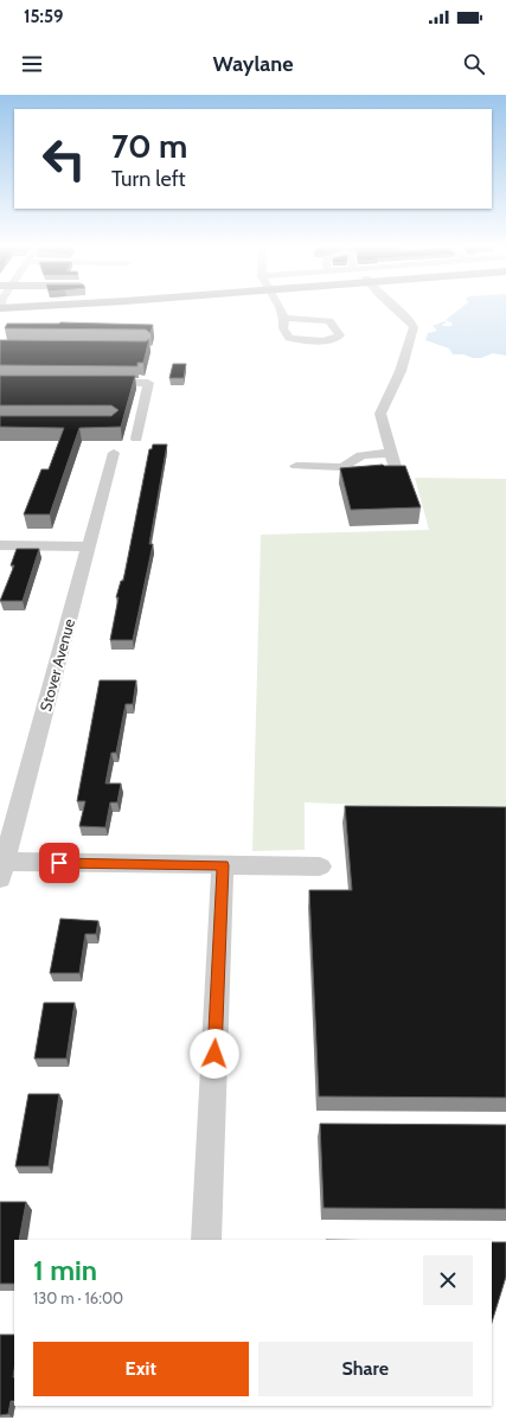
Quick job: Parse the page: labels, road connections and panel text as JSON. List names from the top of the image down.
{
  "streets": {
    "street": ["Stover Avenue"]
  },
  "page": {
    "status": "15:59",
    "header": "Waylane",
    "turn": ["70 m", "Turn left"],
    "heading": ["1 min", "130 m · 16:00"],
    "buttons": ["Exit", "Share"]
  }
}
